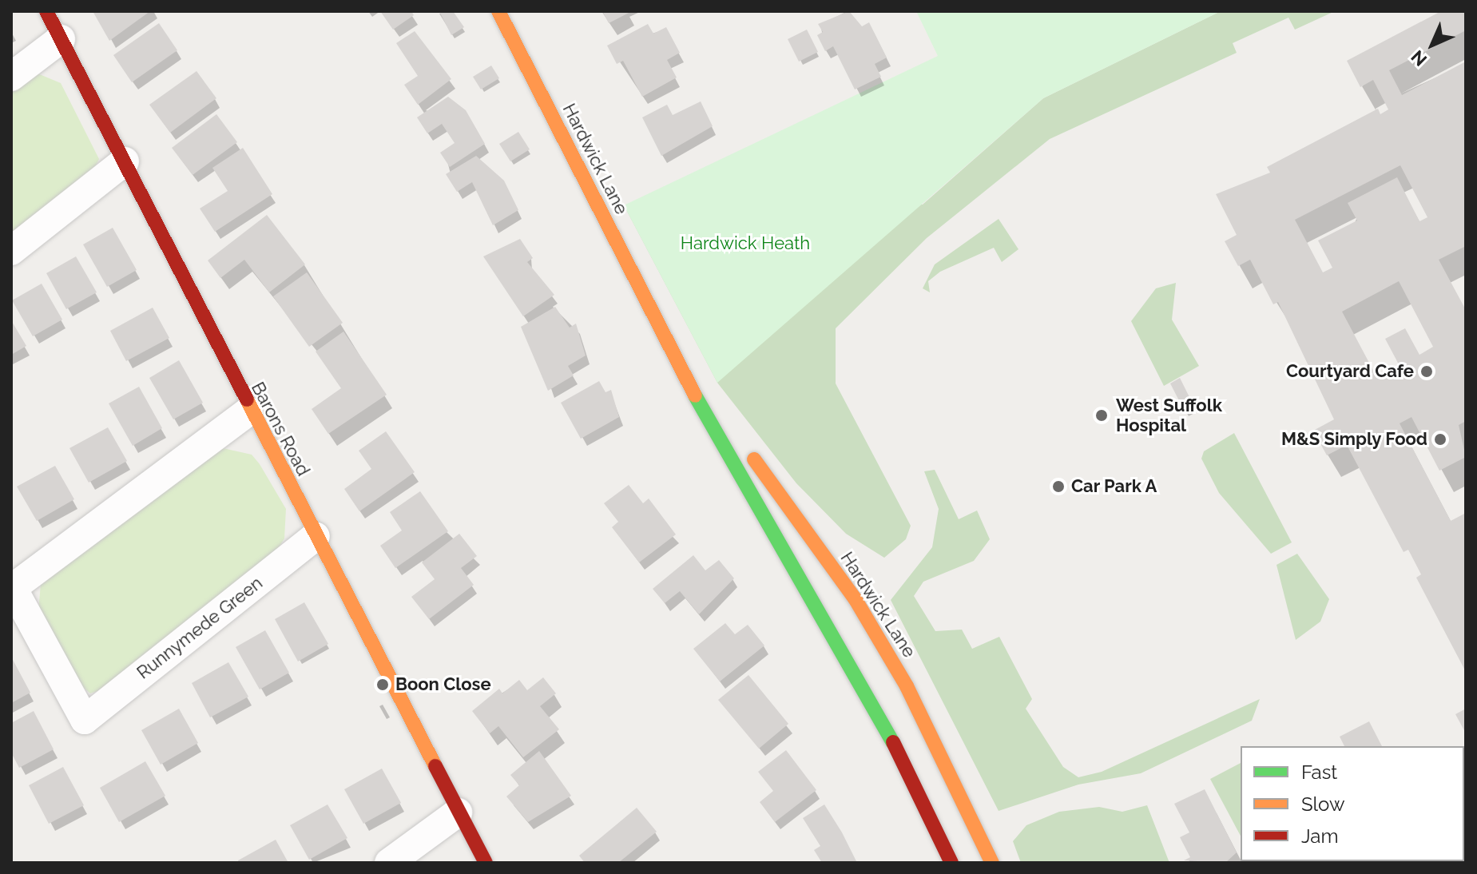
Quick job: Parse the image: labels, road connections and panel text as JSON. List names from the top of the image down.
{
  "streets": {
    "street": ["Hardwick Lane", "Barons Road", "Runnymede Green"]
  },
  "crossings": [
    ["Barons Road", "Runnymede Green"]
  ],
  "parks": ["Hardwick Heath"],
  "places": [
    "Courtyard Cafe",
    "West Suffolk Hospital",
    "M&S Simply Food",
    "Car Park A",
    "Boon Close"
  ],
  "legend": ["Fast", "Slow", "Jam"],
  "north": "bottom left"
}
